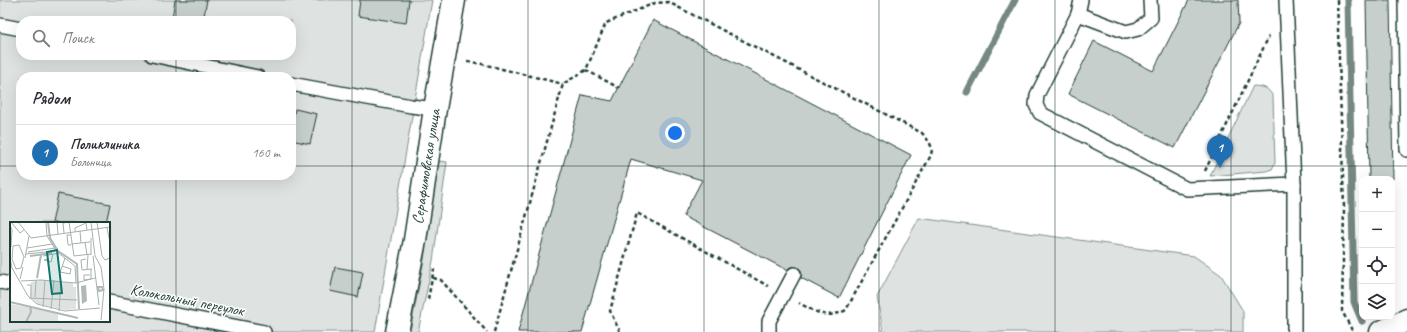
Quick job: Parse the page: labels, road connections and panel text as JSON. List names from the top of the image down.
{
  "streets": {
    "street": ["Серафимовская улица"],
    "lane": ["Колокольный переулок"]
  },
  "page": {
    "search": "Поиск",
    "heading": "Рядом",
    "list": [
      {
        "mark": "1",
        "name": "Поликлиника",
        "note": "Больница",
        "value": "160 m"
      }
    ],
    "pins": "1",
    "map_buttons": ["+", "−"]
  }
}
